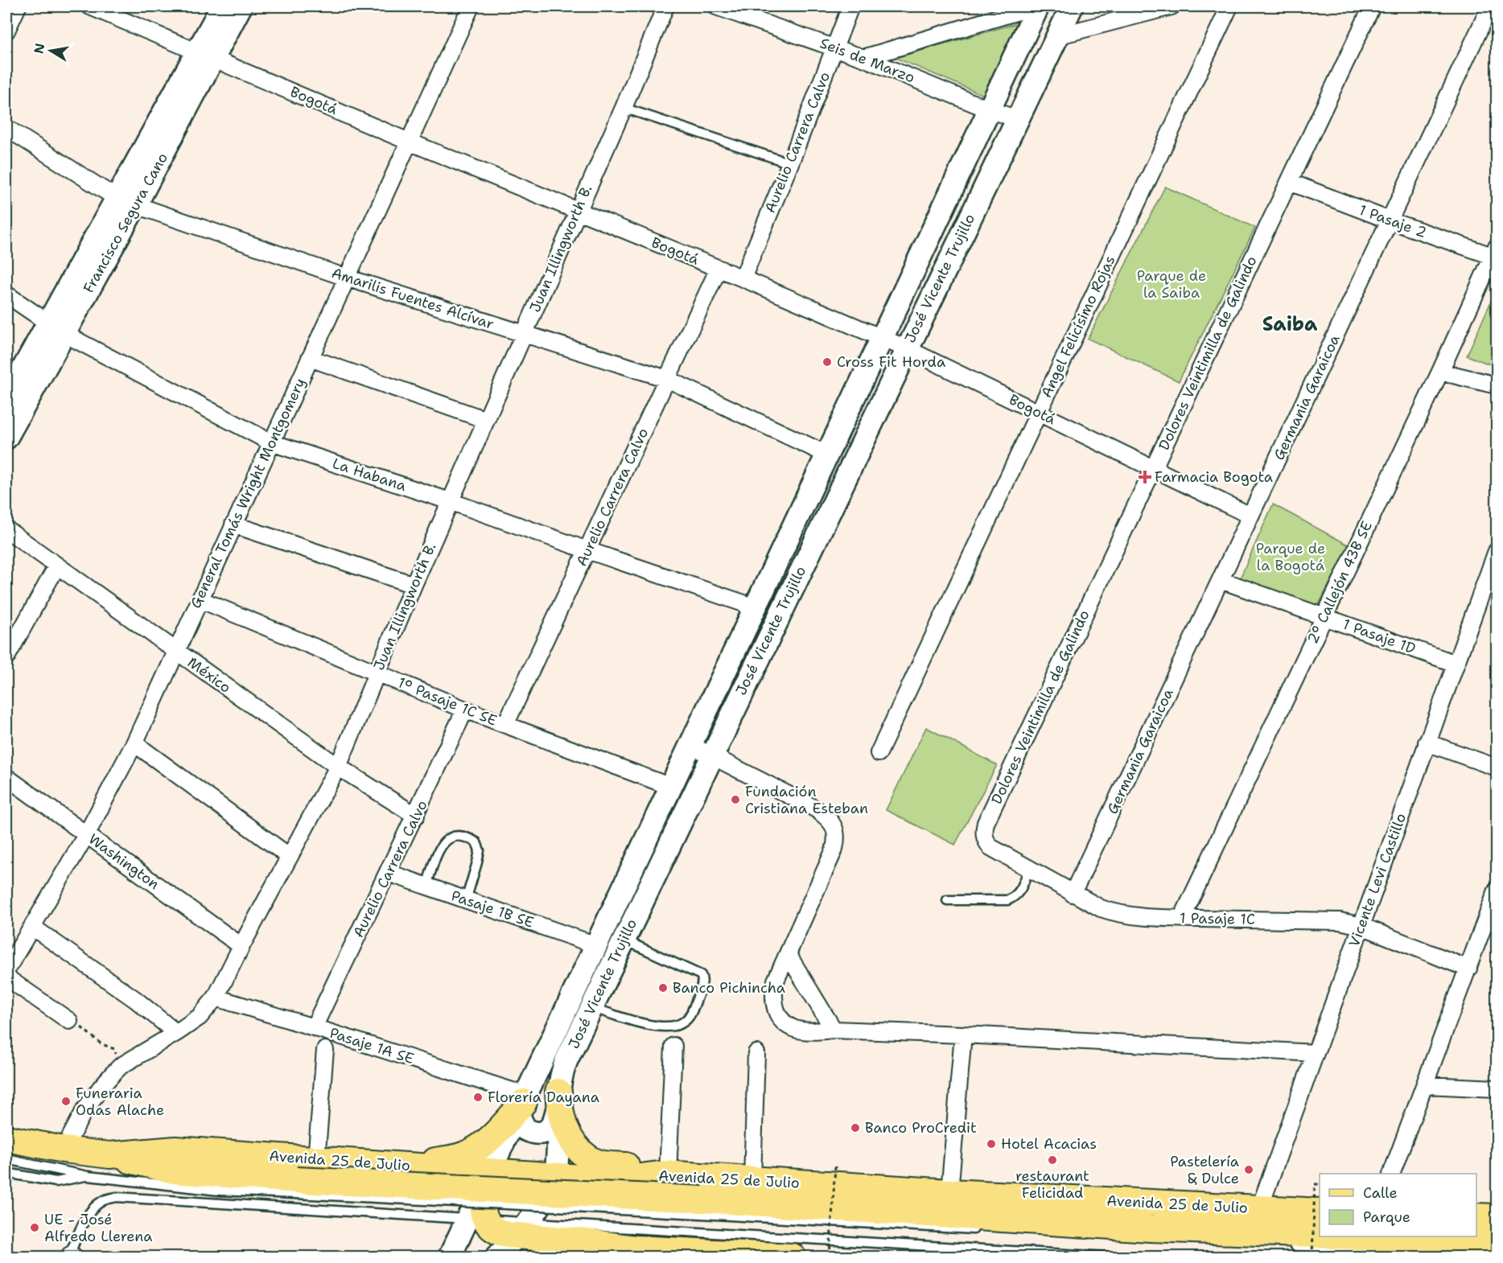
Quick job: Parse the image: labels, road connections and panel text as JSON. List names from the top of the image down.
{
  "streets": {
    "main road": ["Francisco Segura Cano", "José Vicente Trujillo", "Avenida 25 de Julio"],
    "street": [
      "Seis de Marzo",
      "Bogotá",
      "Aurelio Carrera Calvo",
      "1 Pasaje 2",
      "Juan Illingworth B.",
      "Amarilis Fuentes Alcívar",
      "Angel Felicísimo Rojas",
      "Dolores Veintimilla de Galindo",
      "Germania Garaicoa",
      "La Habana",
      "General Tomás Wright Montgomery",
      "2º Callejón 43B SE",
      "1 Pasaje 1D",
      "México",
      "1° Pasaje 1C SE",
      "Washington",
      "Vicente Levi Castillo",
      "Pasaje 1B SE",
      "1 Pasaje 1C",
      "Pasaje 1A SE"
    ]
  },
  "crossings": [
    ["Seis de Marzo", "Aurelio Carrera Calvo"],
    ["Seis de Marzo", "José Vicente Trujillo"],
    ["Bogotá", "Aurelio Carrera Calvo"],
    ["Bogotá", "Francisco Segura Cano"],
    ["Bogotá", "Juan Illingworth B."],
    ["Bogotá", "José Vicente Trujillo"],
    ["Bogotá", "Angel Felicísimo Rojas"],
    ["Bogotá", "Dolores Veintimilla de Galindo"],
    ["Bogotá", "Germania Garaicoa"],
    ["Bogotá", "General Tomás Wright Montgomery"],
    ["Aurelio Carrera Calvo", "Amarilis Fuentes Alcívar"],
    ["Aurelio Carrera Calvo", "La Habana"],
    ["Aurelio Carrera Calvo", "México"],
    ["Aurelio Carrera Calvo", "1° Pasaje 1C SE"],
    ["Aurelio Carrera Calvo", "Pasaje 1B SE"],
    ["Aurelio Carrera Calvo", "Pasaje 1A SE"],
    ["1 Pasaje 2", "Dolores Veintimilla de Galindo"],
    ["1 Pasaje 2", "Germania Garaicoa"],
    ["1 Pasaje 2", "2º Callejón 43B SE"],
    ["Francisco Segura Cano", "Amarilis Fuentes Alcívar"],
    ["Francisco Segura Cano", "La Habana"],
    ["Juan Illingworth B.", "Amarilis Fuentes Alcívar"],
    ["Juan Illingworth B.", "La Habana"],
    ["Juan Illingworth B.", "México"],
    ["Juan Illingworth B.", "1° Pasaje 1C SE"],
    ["Juan Illingworth B.", "Washington"],
    ["Juan Illingworth B.", "Pasaje 1A SE"],
    ["Juan Illingworth B.", "Avenida 25 de Julio"],
    ["José Vicente Trujillo", "Amarilis Fuentes Alcívar"],
    ["José Vicente Trujillo", "La Habana"],
    ["José Vicente Trujillo", "1° Pasaje 1C SE"],
    ["José Vicente Trujillo", "Pasaje 1B SE"],
    ["José Vicente Trujillo", "Pasaje 1A SE"],
    ["José Vicente Trujillo", "Avenida 25 de Julio"],
    ["Amarilis Fuentes Alcívar", "General Tomás Wright Montgomery"],
    ["Dolores Veintimilla de Galindo", "1 Pasaje 1C"],
    ["Germania Garaicoa", "1 Pasaje 1D"],
    ["Germania Garaicoa", "1 Pasaje 1C"],
    ["La Habana", "General Tomás Wright Montgomery"],
    ["General Tomás Wright Montgomery", "México"],
    ["General Tomás Wright Montgomery", "1° Pasaje 1C SE"],
    ["General Tomás Wright Montgomery", "Washington"],
    ["2º Callejón 43B SE", "1 Pasaje 1D"],
    ["2º Callejón 43B SE", "1 Pasaje 1C"],
    ["1 Pasaje 1D", "Vicente Levi Castillo"],
    ["Vicente Levi Castillo", "1 Pasaje 1C"],
    ["Vicente Levi Castillo", "Avenida 25 de Julio"]
  ],
  "districts": ["Saiba"],
  "parks": ["Parque de la Saiba", "Parque de la Bogotá"],
  "places": {
    "other": [
      "Cross Fit Horda",
      "Fundación Cristiana Esteban",
      "Banco Pichincha",
      "Florería Dayana",
      "Funeraria Odas Alache",
      "Banco ProCredit",
      "Hotel Acacias",
      "restaurant Felicidad",
      "Pastelería & Dulce",
      "UE - José Alfredo Llerena"
    ],
    "health": ["Farmacia Bogota"]
  },
  "legend": ["Calle", "Parque"],
  "north": "left"
}
